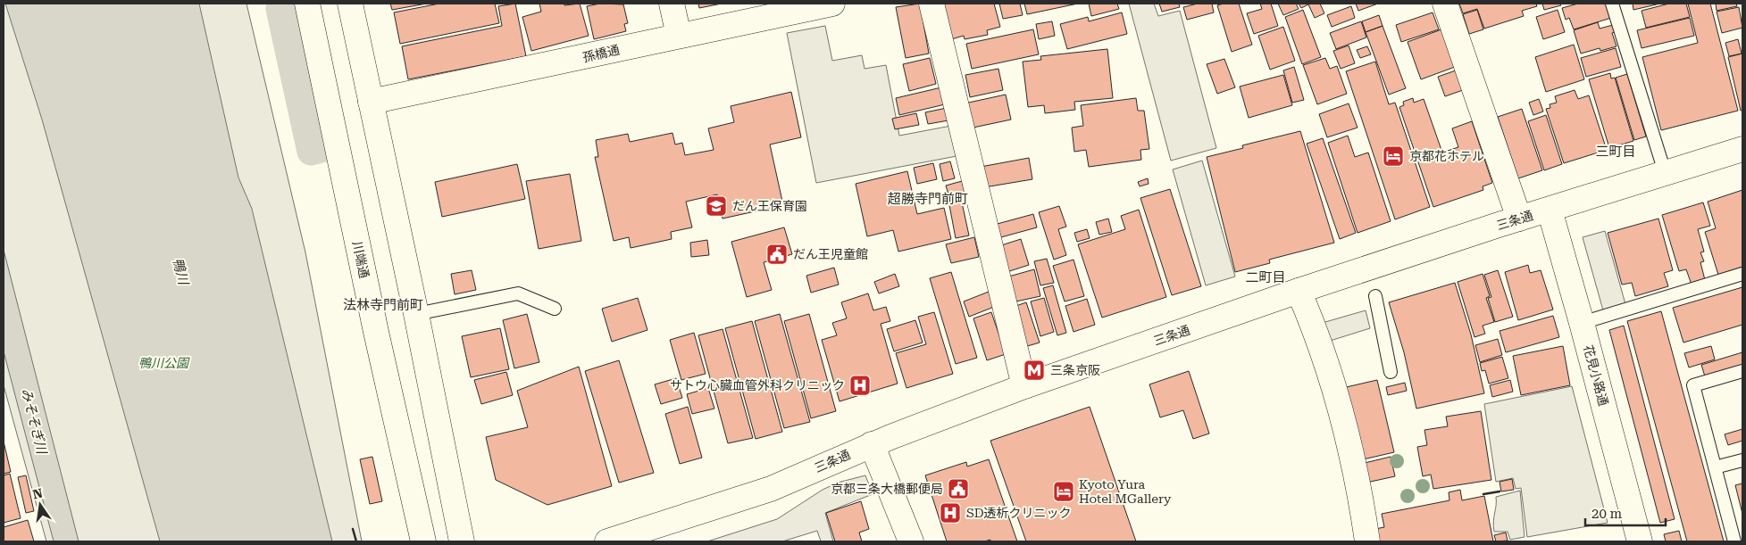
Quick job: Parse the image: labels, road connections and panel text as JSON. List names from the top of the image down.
{
  "streets": {
    "main road": [
      "孫橋通",
      "三条通",
      "川端通",
      "花見小路通"
    ]
  },
  "crossings": [
    ["三条通", "花見小路通"]
  ],
  "districts": [
    "三町目",
    "超勝寺門前町",
    "二町目",
    "法林寺門前町"
  ],
  "water": ["鴨川", "みそそぎ川"],
  "parks": ["鴨川公園"],
  "places": {
    "hotel": ["京都花ホテル", "Kyoto Yura Hotel MGallery"],
    "school or university": ["だん王保育園"],
    "public building": ["だん王児童館", "京都三条大橋郵便局"],
    "metro station": ["三条京阪"],
    "hospital": ["サトウ心臓血管外科クリニック", "SD透析クリニック"]
  },
  "scale_bar": "20 m",
  "north": "top"
}
